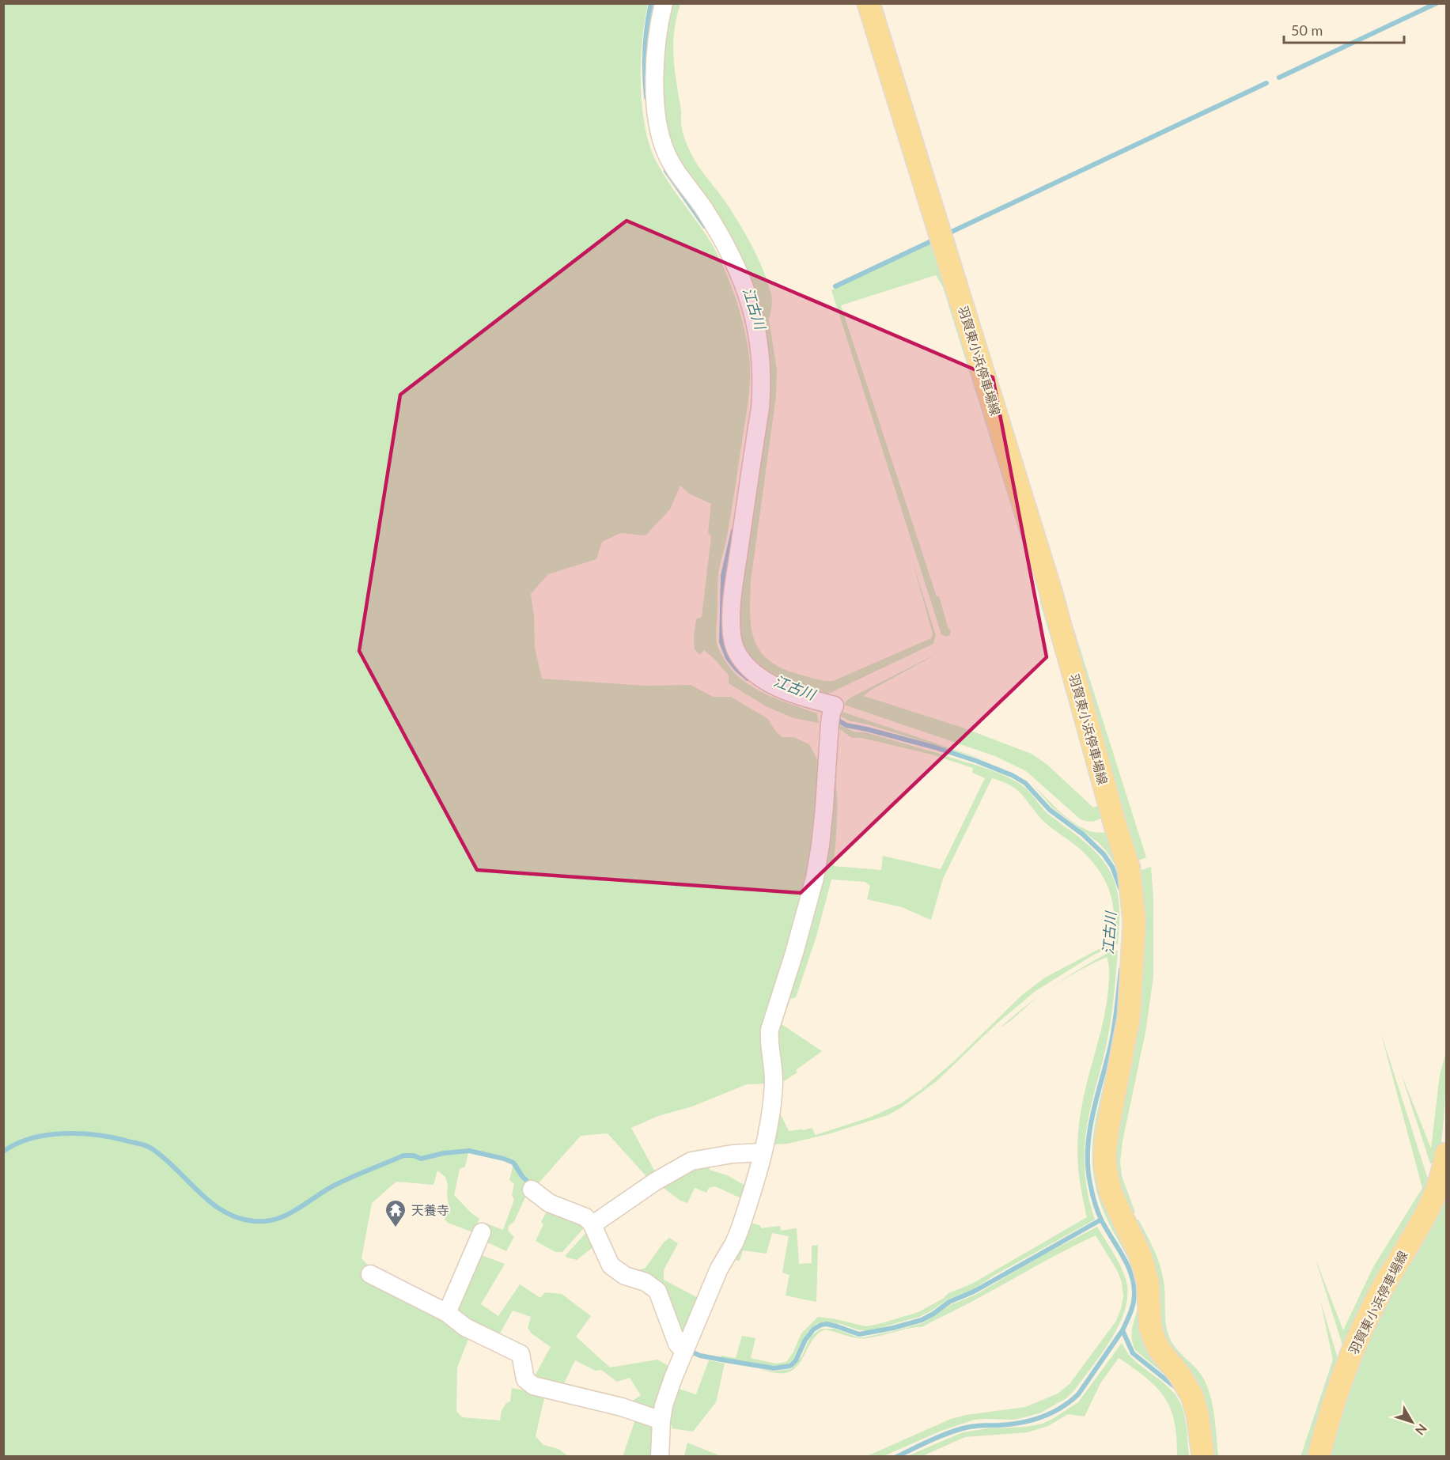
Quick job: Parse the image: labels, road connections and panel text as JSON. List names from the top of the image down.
{
  "streets": {
    "main road": ["羽賀東小浜停車場線"]
  },
  "water": ["江古川"],
  "places": {
    "temple": ["天養寺"]
  },
  "scale_bar": "50 m",
  "north": "bottom right"
}
